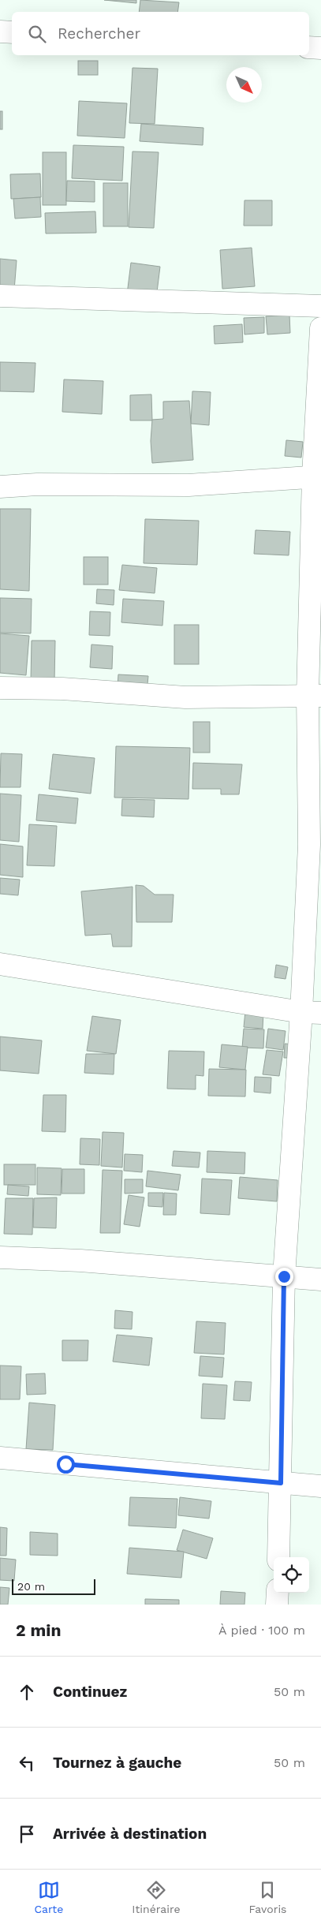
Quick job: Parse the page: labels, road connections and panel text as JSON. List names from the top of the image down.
{
  "scale_bar": "20 m",
  "north": "bottom right",
  "page": {
    "search": "Rechercher",
    "scale": "20 m",
    "heading": ["2 min", "À pied · 100 m"],
    "list": [
      ["Continuez", "50 m"],
      ["Tournez à gauche", "50 m"],
      "Arrivée à destination"
    ],
    "nav": ["Carte", "Itinéraire", "Favoris"]
  }
}
